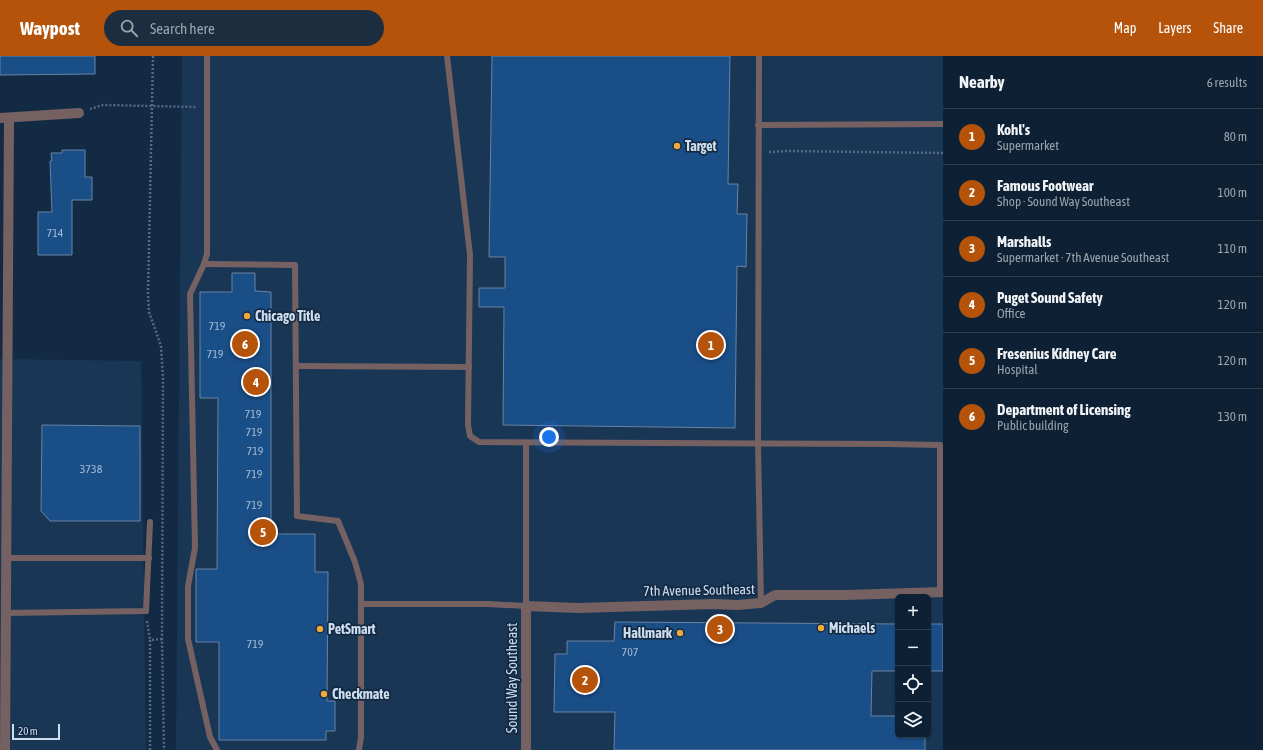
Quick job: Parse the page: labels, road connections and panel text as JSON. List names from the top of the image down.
{
  "streets": {
    "street": ["7th Avenue Southeast", "Sound Way Southeast"]
  },
  "crossings": [
    ["7th Avenue Southeast", "Sound Way Southeast"]
  ],
  "places": [
    "Target",
    "Chicago Title",
    "Michaels",
    "PetSmart",
    "Hallmark",
    "Checkmate"
  ],
  "house_numbers": [
    "714",
    "719",
    "719",
    "719",
    "719",
    "719",
    "3738",
    "719",
    "719",
    "719",
    "707"
  ],
  "scale_bar": "20 m",
  "page": {
    "header": "Waypost",
    "search": "Search here",
    "nav": ["Map", "Layers", "Share"],
    "heading": ["Nearby", "6 results"],
    "list": [
      {
        "mark": "1",
        "name": "Kohl's",
        "note": "Supermarket",
        "value": "80 m"
      },
      {
        "mark": "2",
        "name": "Famous Footwear",
        "note": "Shop · Sound Way Southeast",
        "value": "100 m"
      },
      {
        "mark": "3",
        "name": "Marshalls",
        "note": "Supermarket · 7th Avenue Southeast",
        "value": "110 m"
      },
      {
        "mark": "4",
        "name": "Puget Sound Safety",
        "note": "Office",
        "value": "120 m"
      },
      {
        "mark": "5",
        "name": "Fresenius Kidney Care",
        "note": "Hospital",
        "value": "120 m"
      },
      {
        "mark": "6",
        "name": "Department of Licensing",
        "note": "Public building",
        "value": "130 m"
      }
    ],
    "pins": [
      "6",
      "1",
      "4",
      "5",
      "3",
      "2"
    ],
    "map_buttons": ["+", "−"],
    "scale": "20 m"
  }
}
